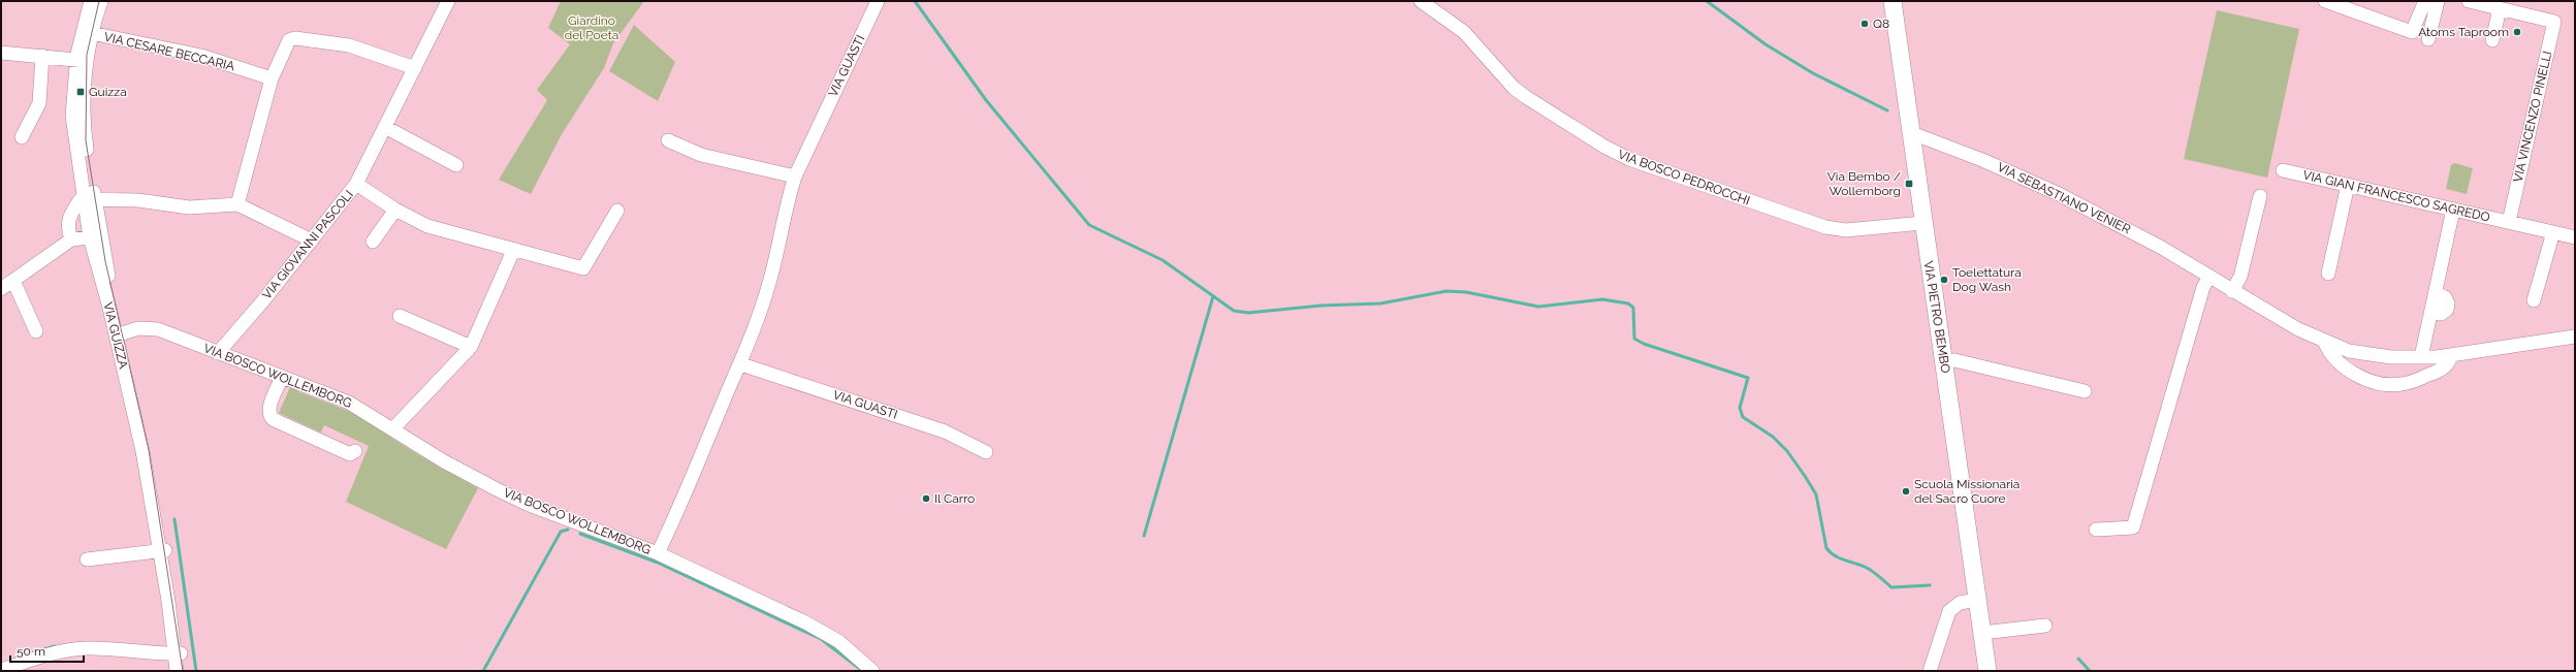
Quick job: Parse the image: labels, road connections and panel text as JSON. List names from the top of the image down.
{
  "streets": {
    "main road": ["VIA PIETRO BEMBO"],
    "street": [
      "VIA CESARE BECCARIA",
      "VIA GUASTI",
      "VIA VINCENZO PINELLI",
      "VIA BOSCO PEDROCCHI",
      "VIA GIAN FRANCESCO SAGREDO",
      "VIA SEBASTIANO VENIER",
      "VIA GIOVANNI PASCOLI",
      "VIA GUIZZA",
      "VIA BOSCO WOLLEMBORG"
    ]
  },
  "crossings": [
    ["VIA CESARE BECCARIA", "VIA GUIZZA"],
    ["VIA GUASTI", "VIA BOSCO WOLLEMBORG"],
    ["VIA VINCENZO PINELLI", "VIA GIAN FRANCESCO SAGREDO"],
    ["VIA BOSCO PEDROCCHI", "VIA PIETRO BEMBO"],
    ["VIA SEBASTIANO VENIER", "VIA PIETRO BEMBO"],
    ["VIA GIOVANNI PASCOLI", "VIA BOSCO WOLLEMBORG"],
    ["VIA GUIZZA", "VIA BOSCO WOLLEMBORG"]
  ],
  "parks": ["Giardino del Poeta"],
  "places": {
    "other": [
      "Q8",
      "Atoms Taproom",
      "Toelettatura Dog Wash",
      "Scuola Missionaria del Sacro Cuore",
      "Il Carro"
    ],
    "transit": ["Guizza", "Via Bembo / Wollemborg"]
  },
  "scale_bar": "50 m"
}
